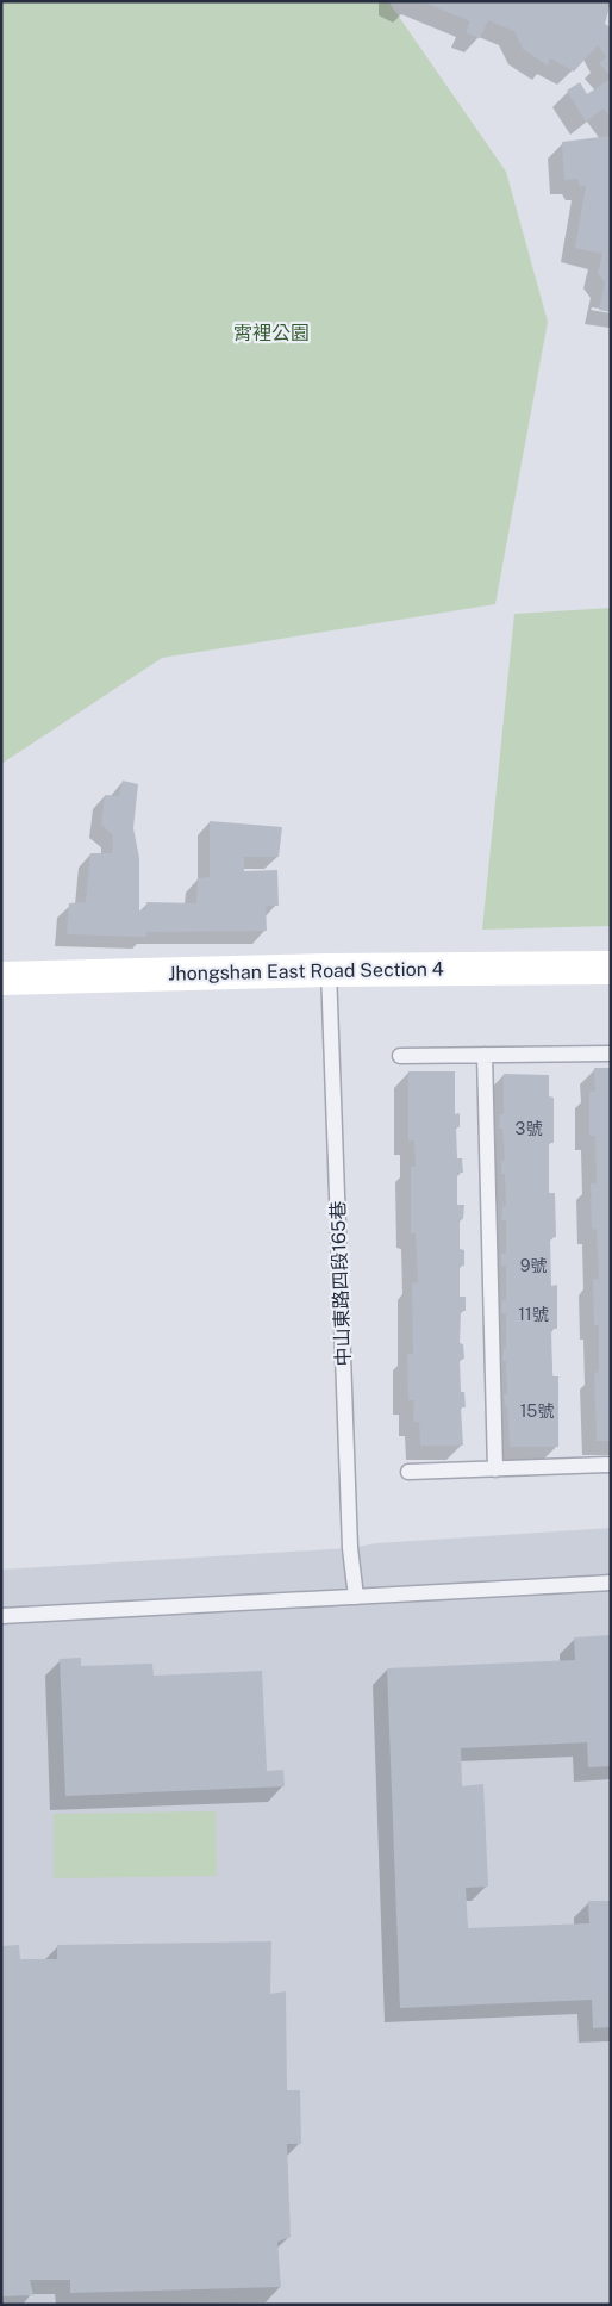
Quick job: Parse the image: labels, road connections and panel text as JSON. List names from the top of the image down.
{
  "streets": {
    "main road": ["Jhongshan East Road Section 4"],
    "lane": ["中山東路四段165巷"]
  },
  "crossings": [
    ["Jhongshan East Road Section 4", "中山東路四段165巷"]
  ],
  "parks": ["霄裡公園"],
  "house_numbers": [
    "3號",
    "9號",
    "11號",
    "15號"
  ]
}
